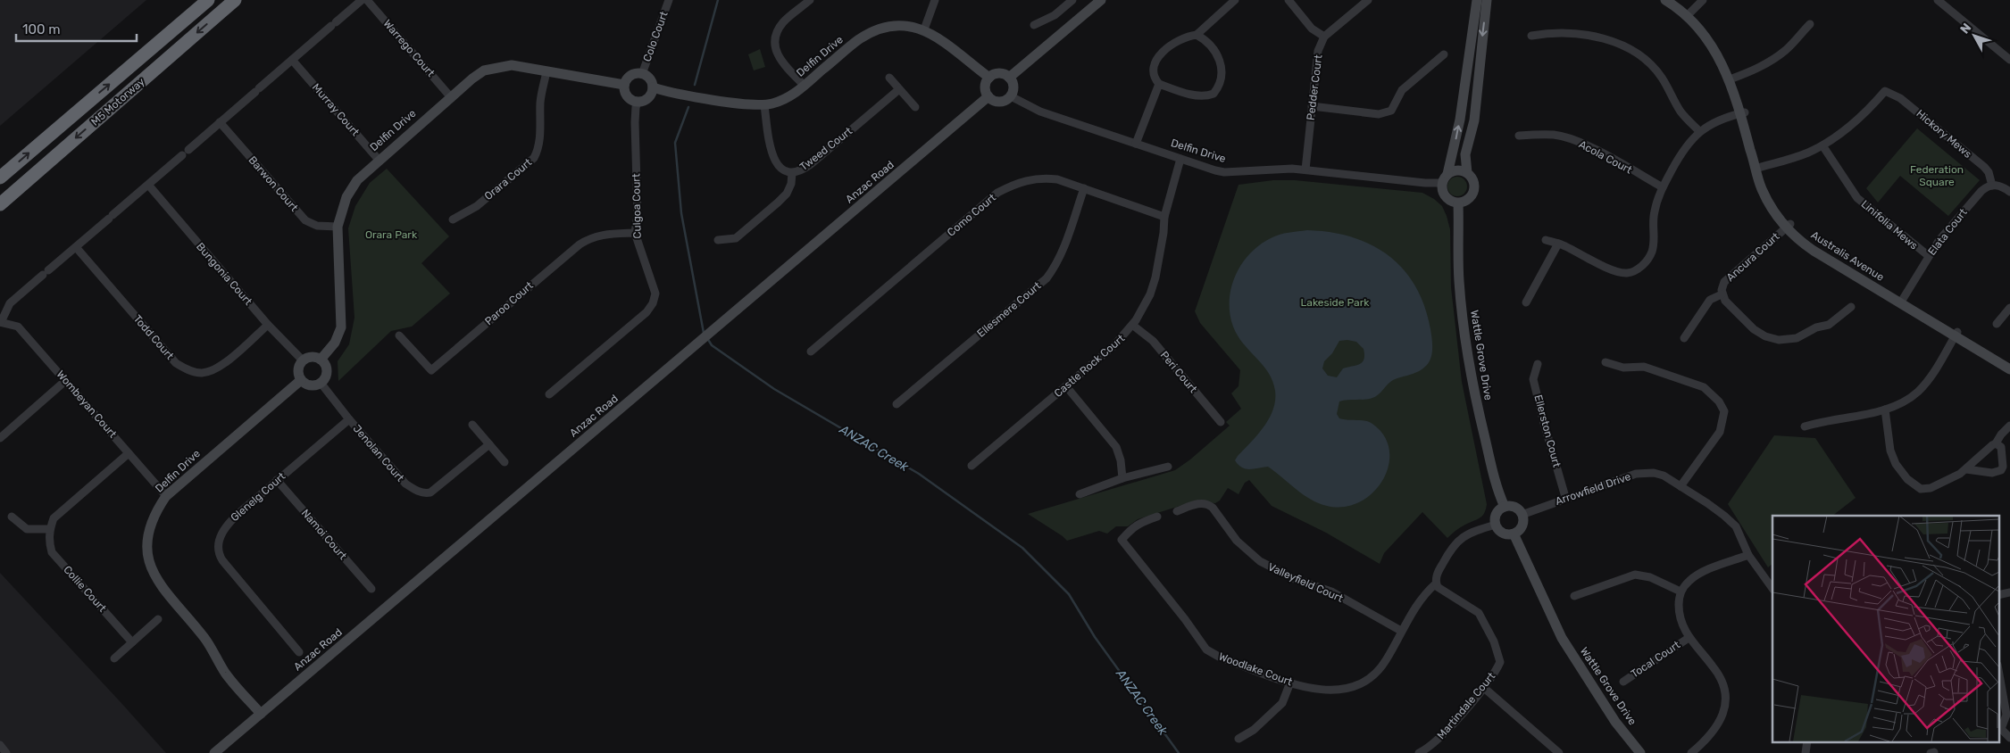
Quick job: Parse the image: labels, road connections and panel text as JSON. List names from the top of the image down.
{
  "streets": {
    "highway": ["M5 Motorway"],
    "street": [
      "Colo Court",
      "Warrego Court",
      "Delfin Drive",
      "Pedder Court",
      "Murray Court",
      "Hickory Mews",
      "Tweed Court",
      "Acola Court",
      "Orara Court",
      "Anzac Road",
      "Barwon Court",
      "Culgoa Court",
      "Como Court",
      "Linifolia Mews",
      "Elata Court",
      "Australis Avenue",
      "Ancura Court",
      "Bungonia Court",
      "Paroo Court",
      "Ellesmere Court",
      "Todd Court",
      "Wattle Grove Drive",
      "Castle Rock Court",
      "Peri Court",
      "Wombeyan Court",
      "Ellerston Court",
      "Jenolan Court",
      "Arrowfield Drive",
      "Glenelg Court",
      "Namoi Court",
      "Valleyfield Court",
      "Collie Court",
      "Tocal Court",
      "Woodlake Court",
      "Martindale Court"
    ]
  },
  "crossings": [
    ["Colo Court", "Delfin Drive"],
    ["Colo Court", "Culgoa Court"],
    ["Warrego Court", "Delfin Drive"],
    ["Delfin Drive", "Pedder Court"],
    ["Delfin Drive", "Murray Court"],
    ["Delfin Drive", "Tweed Court"],
    ["Delfin Drive", "Orara Court"],
    ["Delfin Drive", "Anzac Road"],
    ["Delfin Drive", "Barwon Court"],
    ["Delfin Drive", "Culgoa Court"],
    ["Delfin Drive", "Bungonia Court"],
    ["Delfin Drive", "Wattle Grove Drive"],
    ["Delfin Drive", "Castle Rock Court"],
    ["Delfin Drive", "Wombeyan Court"],
    ["Delfin Drive", "Jenolan Court"],
    ["Hickory Mews", "Linifolia Mews"],
    ["Hickory Mews", "Elata Court"],
    ["Culgoa Court", "Paroo Court"],
    ["Como Court", "Ellesmere Court"],
    ["Como Court", "Castle Rock Court"],
    ["Linifolia Mews", "Elata Court"],
    ["Elata Court", "Australis Avenue"],
    ["Australis Avenue", "Ancura Court"],
    ["Bungonia Court", "Todd Court"],
    ["Bungonia Court", "Jenolan Court"],
    ["Todd Court", "Wombeyan Court"],
    ["Wattle Grove Drive", "Arrowfield Drive"],
    ["Castle Rock Court", "Peri Court"],
    ["Ellerston Court", "Arrowfield Drive"],
    ["Jenolan Court", "Glenelg Court"],
    ["Glenelg Court", "Namoi Court"],
    ["Valleyfield Court", "Woodlake Court"],
    ["Woodlake Court", "Martindale Court"]
  ],
  "water": ["ANZAC Creek"],
  "parks": ["Federation Square", "Orara Park", "Lakeside Park"],
  "scale_bar": "100 m",
  "north": "top left"
}
